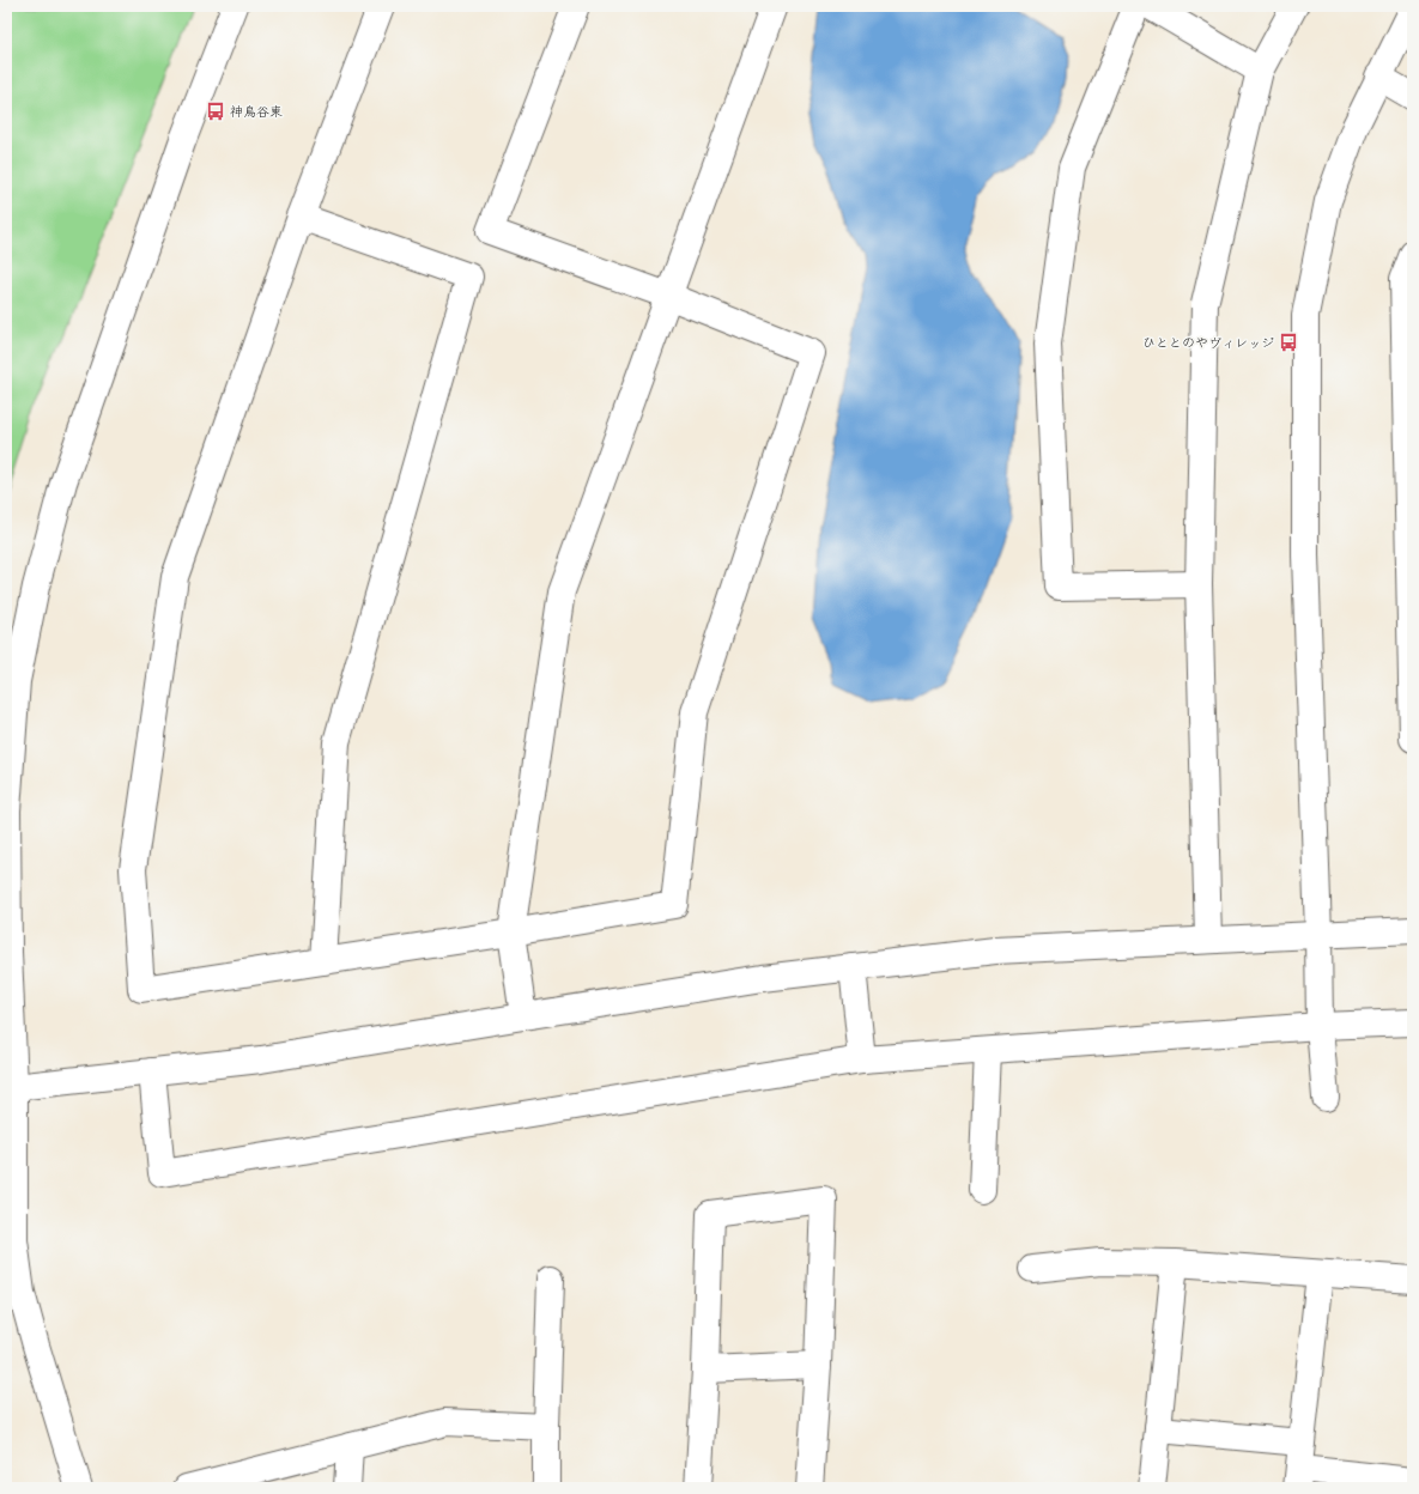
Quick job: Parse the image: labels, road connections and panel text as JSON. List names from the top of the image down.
{
  "places": {
    "bus stop": ["神鳥谷東", "ひととのやヴィレッジ"]
  }
}
